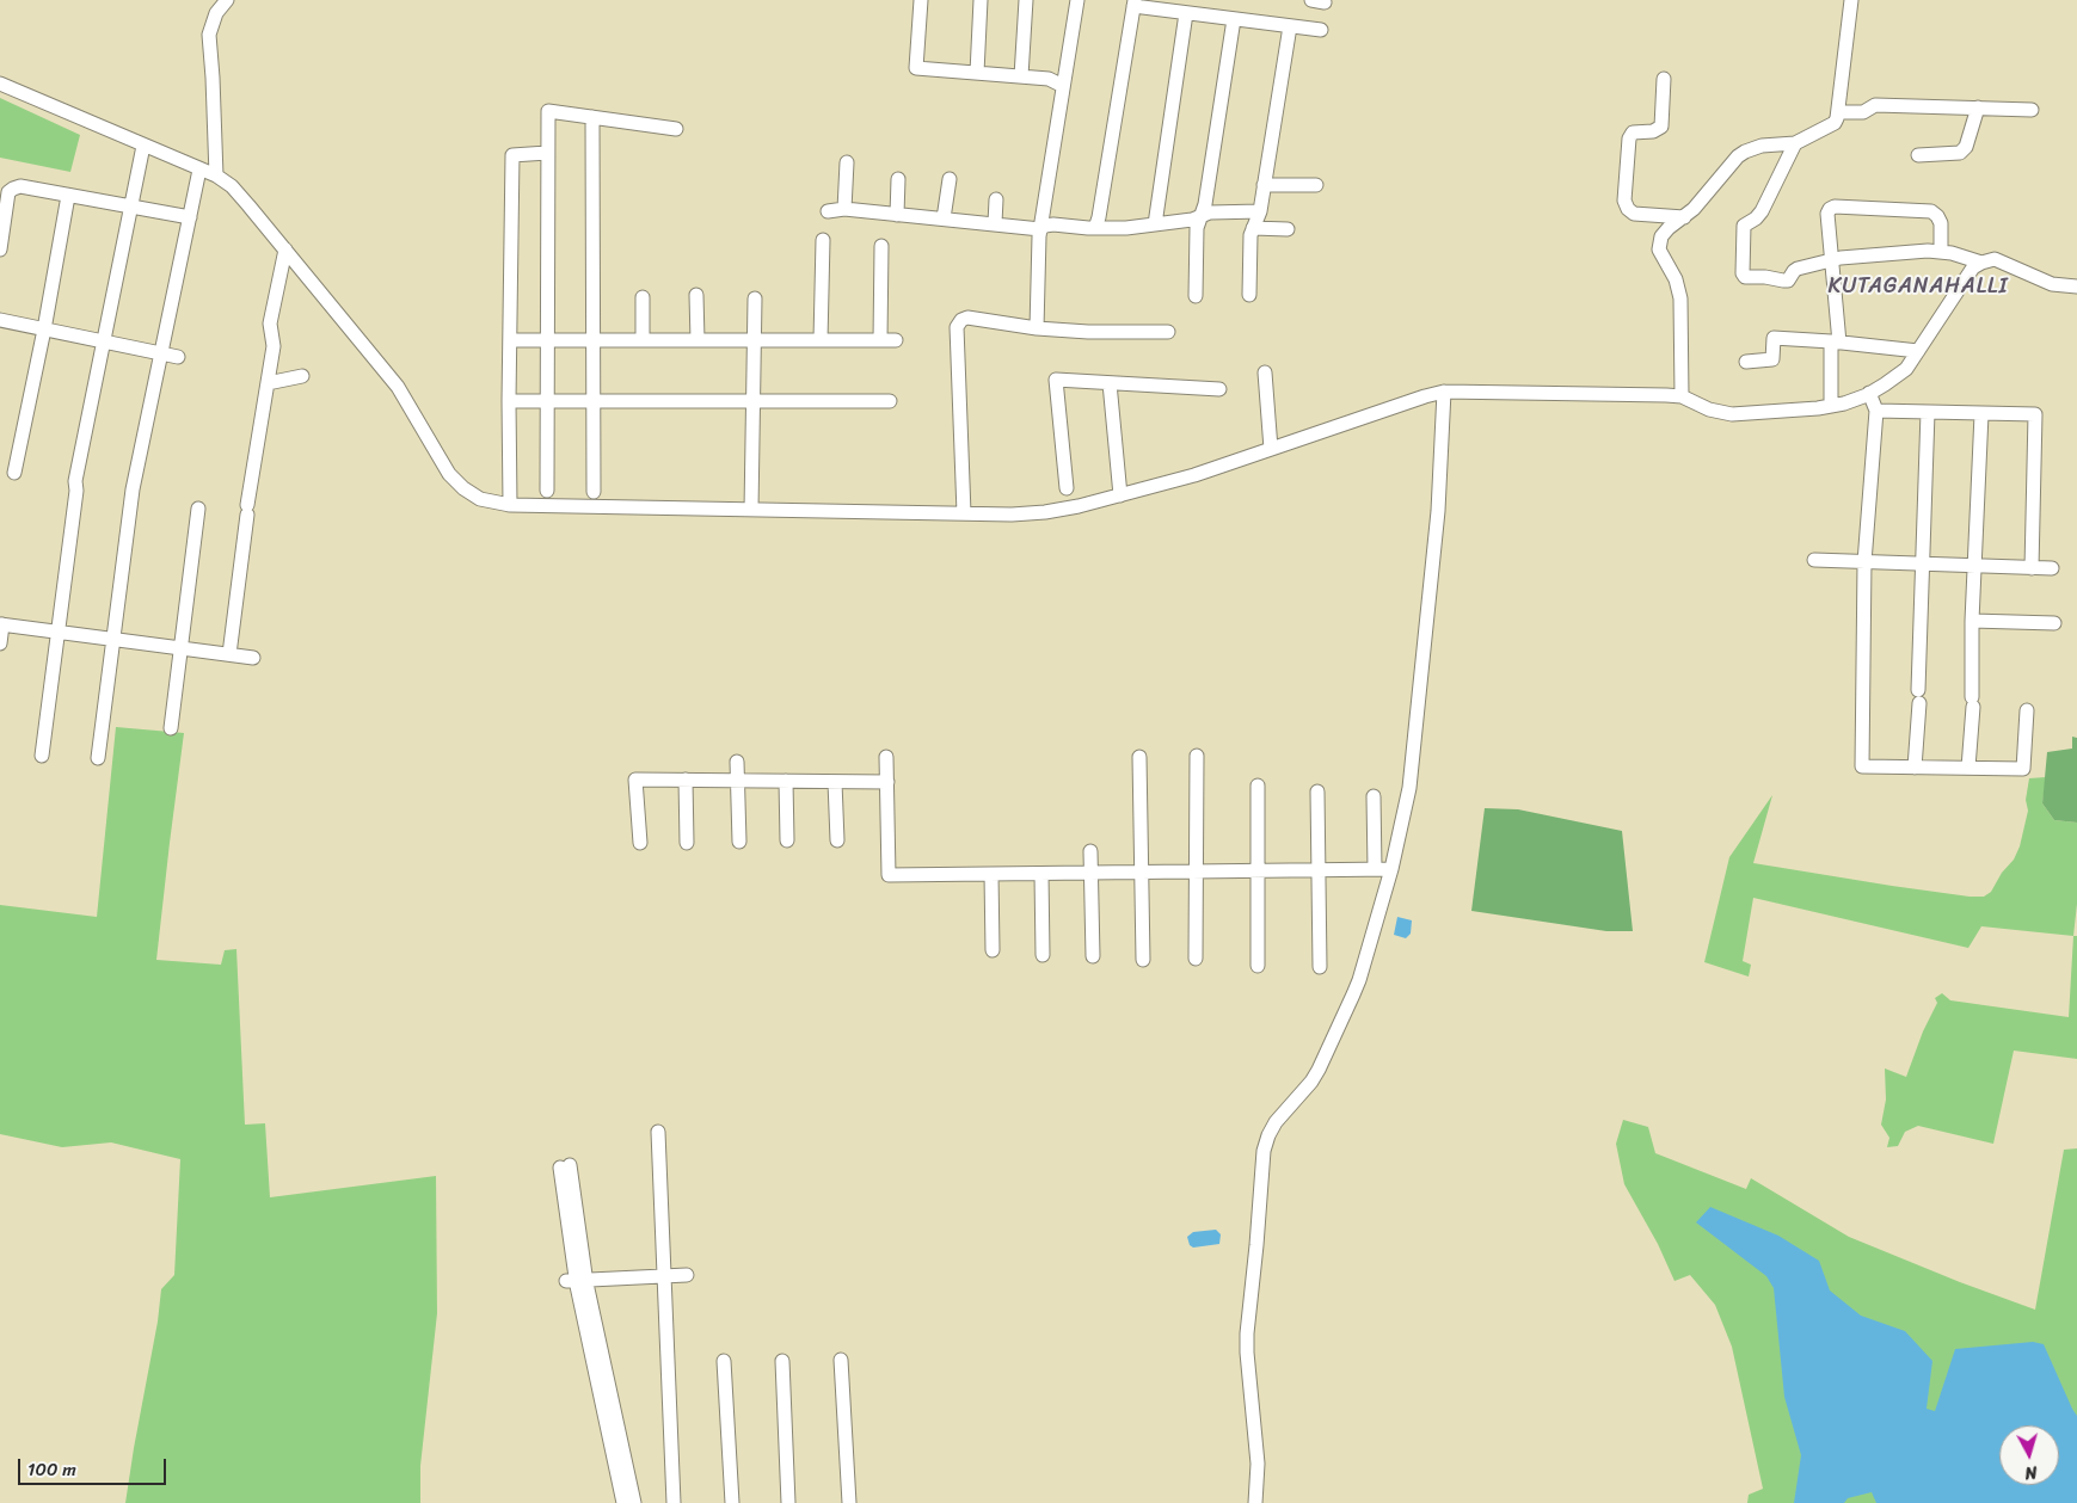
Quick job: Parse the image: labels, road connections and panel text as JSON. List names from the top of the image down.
{
  "districts": ["KUTAGANAHALLI"],
  "scale_bar": "100 m",
  "north": "bottom"
}
